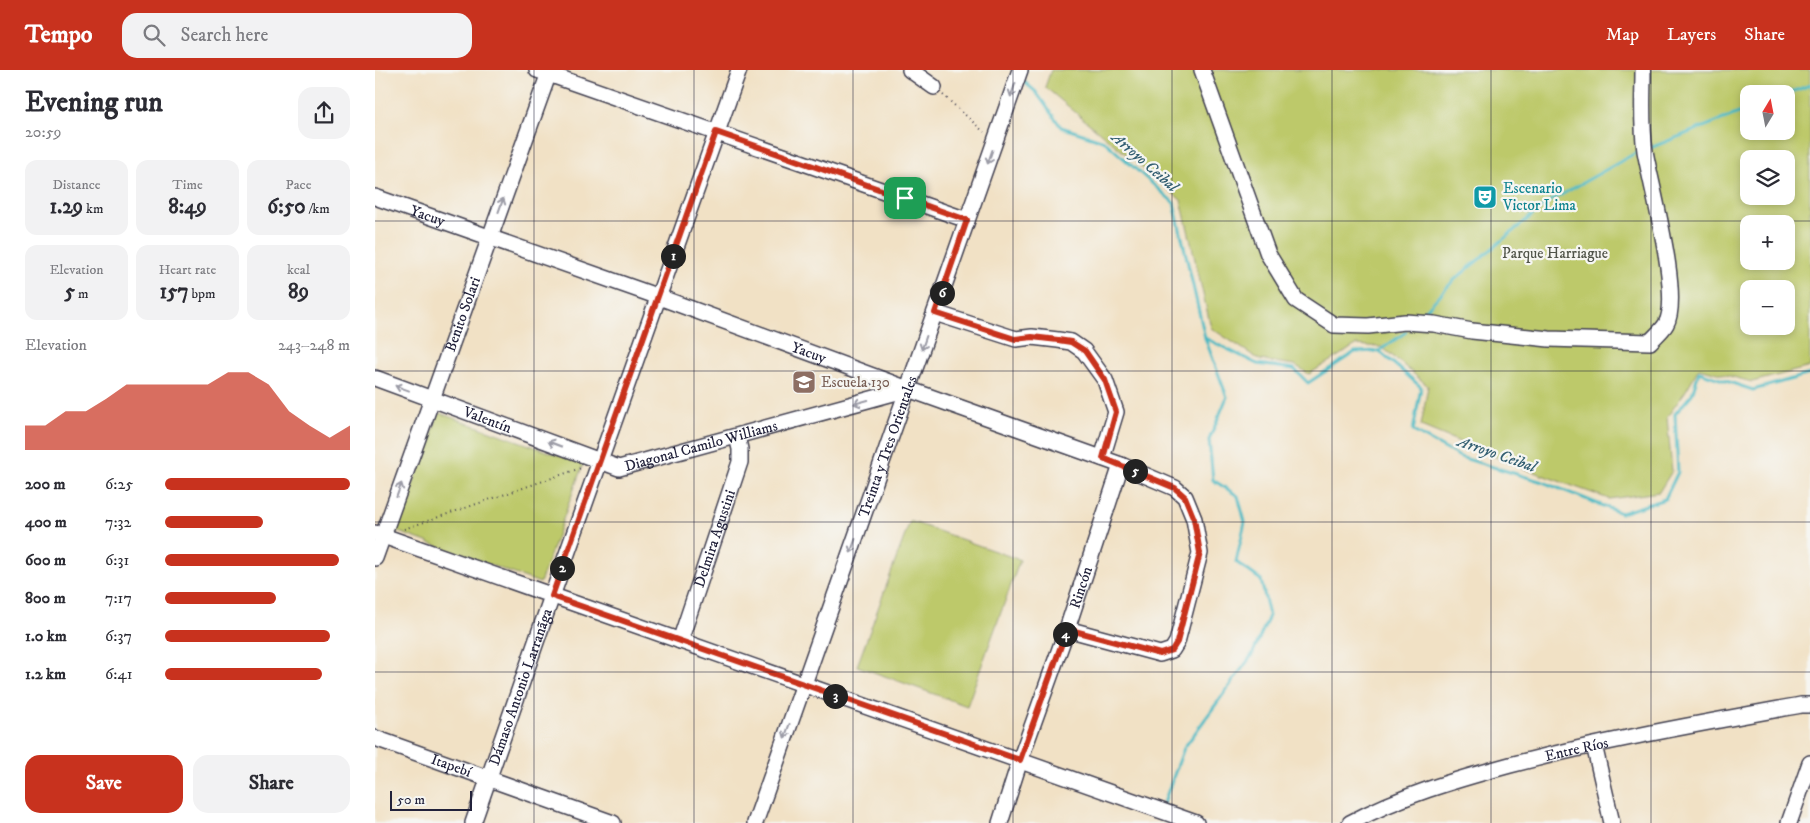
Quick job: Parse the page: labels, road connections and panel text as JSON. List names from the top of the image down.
{
  "streets": {
    "street": [
      "Yacuy",
      "Benito Solari",
      "Valentín",
      "Diagonal Camilo Williams",
      "Treinta y Tres Orientales",
      "Delmira Agustini",
      "Rincón",
      "Dámaso Antonio Larranãga",
      "Entre Ríos",
      "Itapebí"
    ]
  },
  "crossings": [
    ["Yacuy", "Benito Solari"],
    ["Yacuy", "Diagonal Camilo Williams"],
    ["Yacuy", "Treinta y Tres Orientales"],
    ["Yacuy", "Rincón"],
    ["Yacuy", "Dámaso Antonio Larranãga"],
    ["Benito Solari", "Valentín"],
    ["Valentín", "Diagonal Camilo Williams"],
    ["Valentín", "Dámaso Antonio Larranãga"],
    ["Diagonal Camilo Williams", "Treinta y Tres Orientales"],
    ["Diagonal Camilo Williams", "Delmira Agustini"],
    ["Diagonal Camilo Williams", "Dámaso Antonio Larranãga"],
    ["Dámaso Antonio Larranãga", "Itapebí"]
  ],
  "one_way": [
    "Benito Solari",
    "Valentín",
    "Diagonal Camilo Williams",
    "Treinta y Tres Orientales"
  ],
  "water": ["Arroyo Ceibal"],
  "parks": ["Parque Harriague"],
  "places": {
    "theatre": ["Escenario Victor Lima"],
    "school or university": ["Escuela 130"]
  },
  "scale_bar": "50 m",
  "north": "top",
  "page": {
    "header": "Tempo",
    "search": "Search here",
    "nav": ["Map", "Layers", "Share"],
    "heading": ["Evening run", "20:59"],
    "map_buttons": ["+", "−"],
    "stats": [
      ["Distance", "1.29 km"],
      ["Time", "8:49"],
      ["Pace", "6:50 /km"],
      ["Elevation", "5 m"],
      ["Heart rate", "157 bpm"],
      ["kcal", "89"]
    ],
    "pins": [
      "1",
      "6",
      "5",
      "2",
      "4",
      "3"
    ],
    "chart": ["Elevation", "243–248 m"],
    "list": [
      {
        "name": "200 m",
        "note": "6:25"
      },
      {
        "name": "400 m",
        "note": "7:32"
      },
      {
        "name": "600 m",
        "note": "6:31"
      },
      {
        "name": "800 m",
        "note": "7:17"
      },
      {
        "name": "1.0 km",
        "note": "6:37"
      },
      {
        "name": "1.2 km",
        "note": "6:41"
      }
    ],
    "buttons": ["Save", "Share"],
    "scale": "50 m"
  }
}
